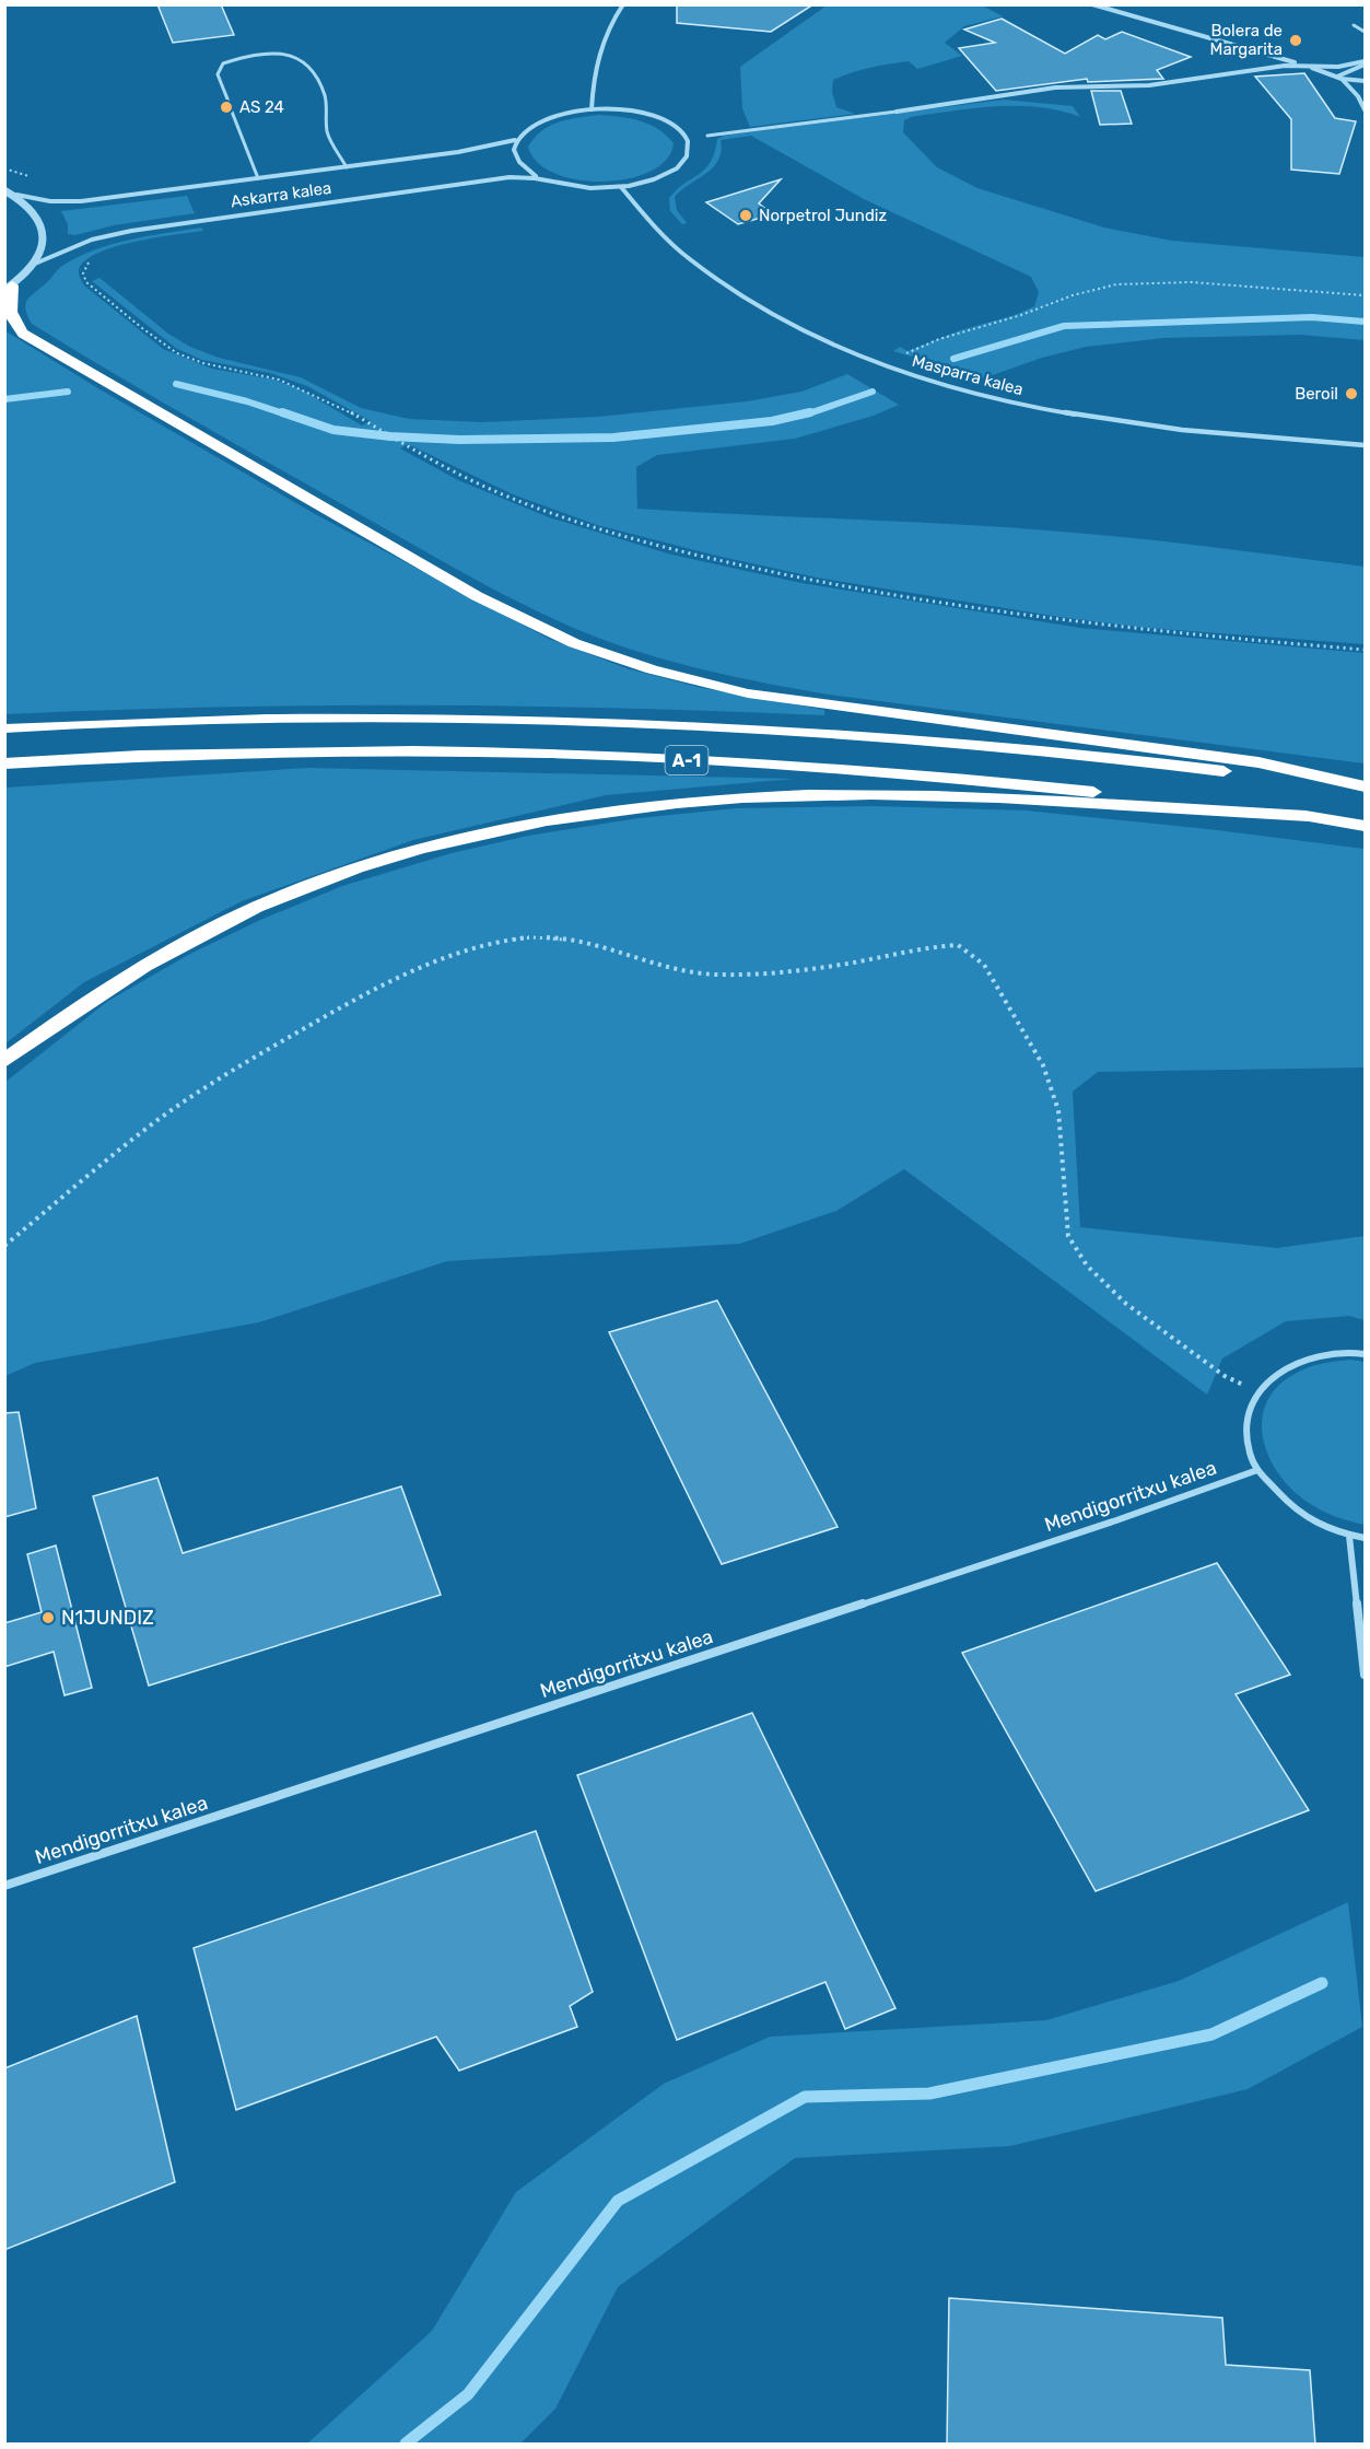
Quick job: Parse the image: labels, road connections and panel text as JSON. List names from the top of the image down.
{
  "streets": {
    "highway": ["A-1"],
    "street": ["Askarra kalea", "Masparra kalea", "Mendigorritxu kalea"]
  },
  "places": [
    "Bolera de Margarita",
    "AS 24",
    "Norpetrol Jundiz",
    "Beroil",
    "N1JUNDIZ"
  ]
}
